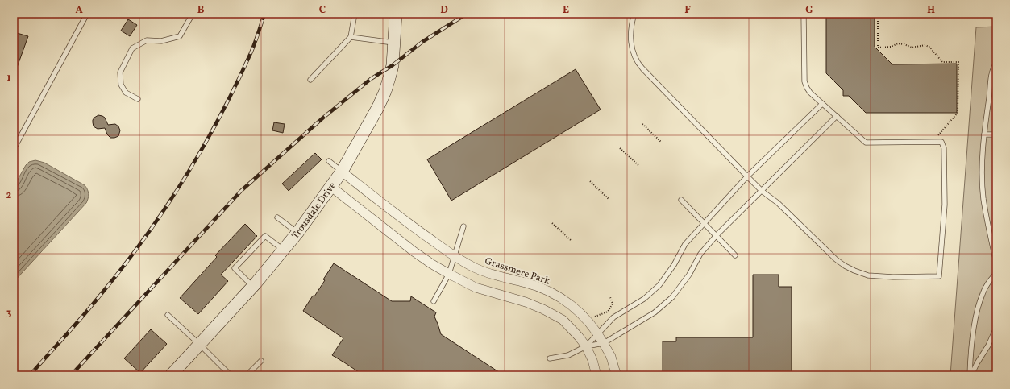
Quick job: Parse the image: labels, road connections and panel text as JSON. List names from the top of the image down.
{
  "streets": {
    "street": ["Trousdale Drive", "Grassmere Park"]
  },
  "crossings": [
    ["Trousdale Drive", "Grassmere Park"]
  ],
  "grid": {
    "columns": [
      "A",
      "B",
      "C",
      "D",
      "E",
      "F",
      "G",
      "H"
    ],
    "rows": ["1", "2", "3"]
  }
}
